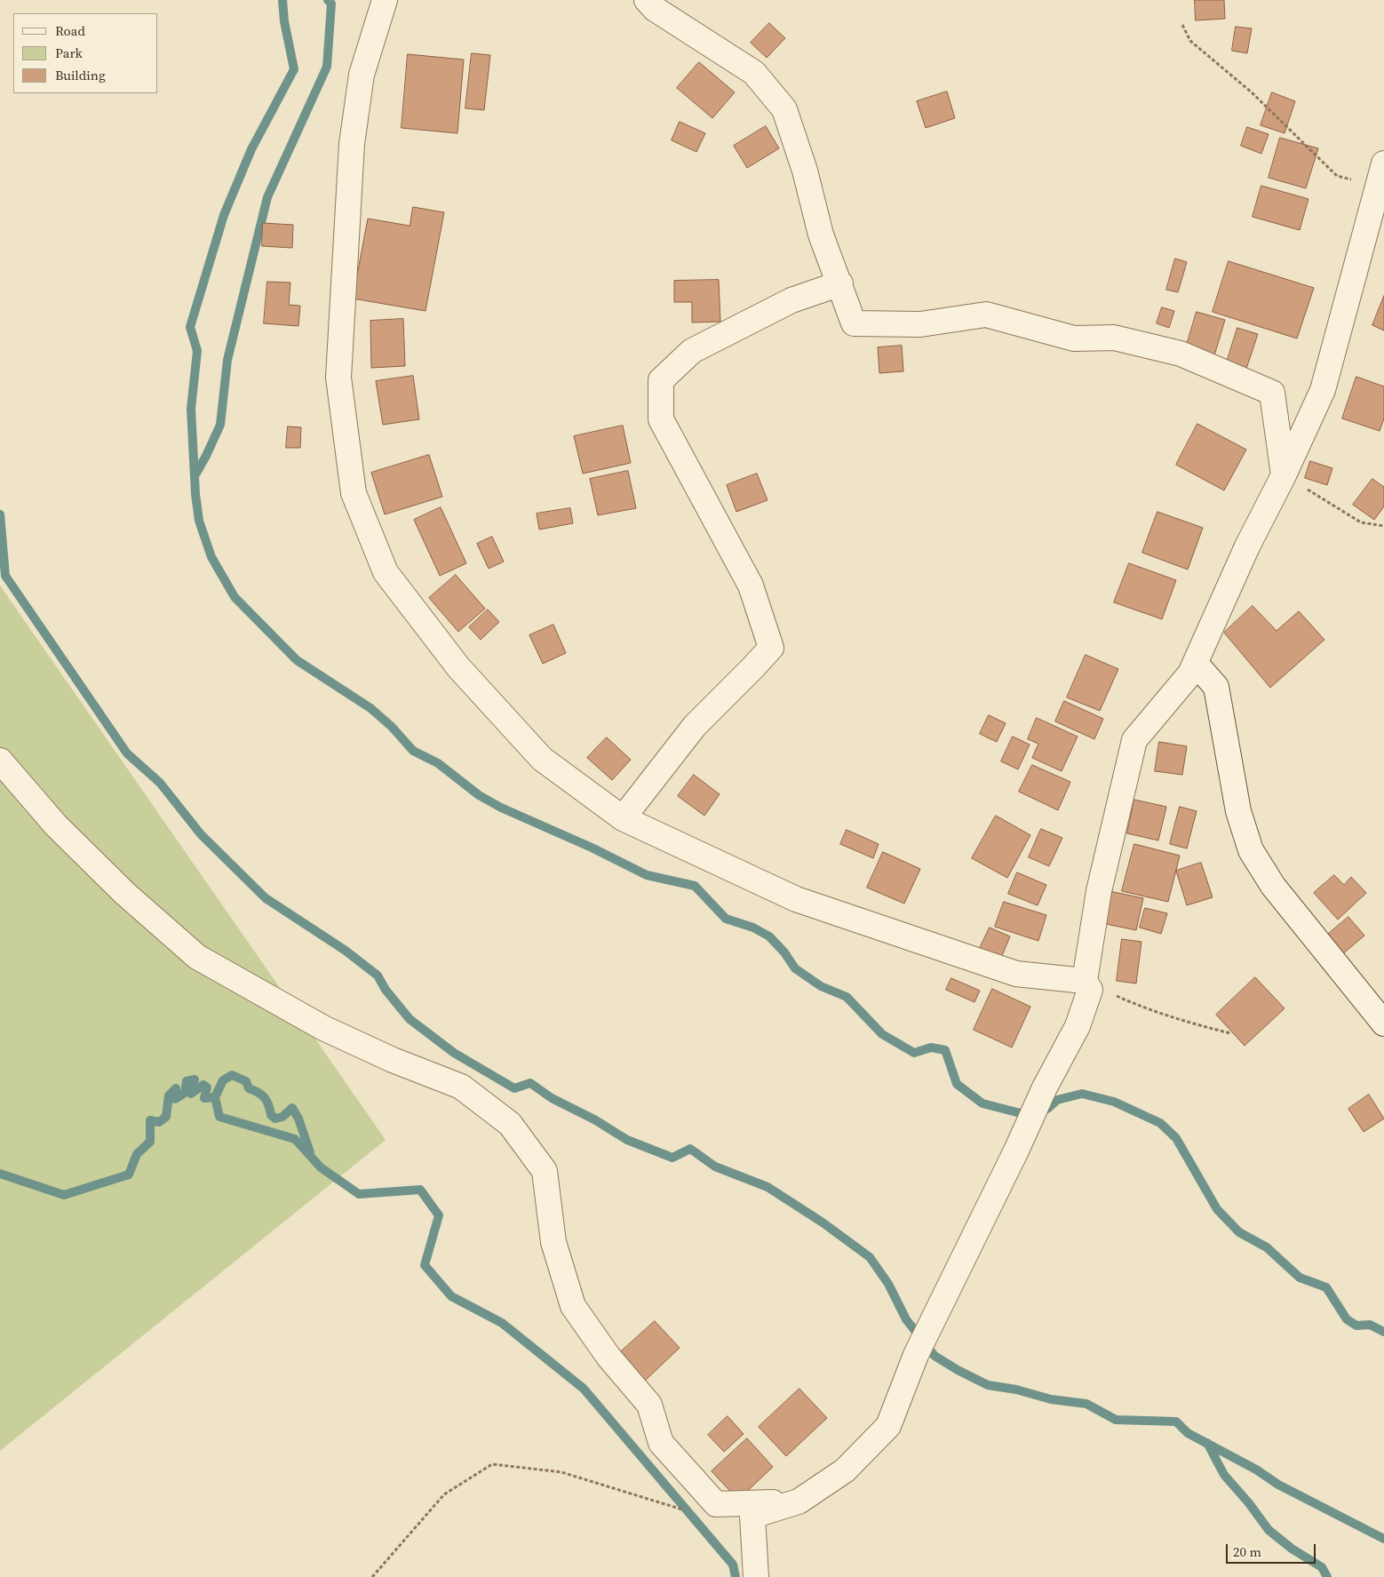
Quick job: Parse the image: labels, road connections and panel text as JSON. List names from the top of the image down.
{
  "legend": ["Road", "Park", "Building"],
  "scale_bar": "20 m"
}
